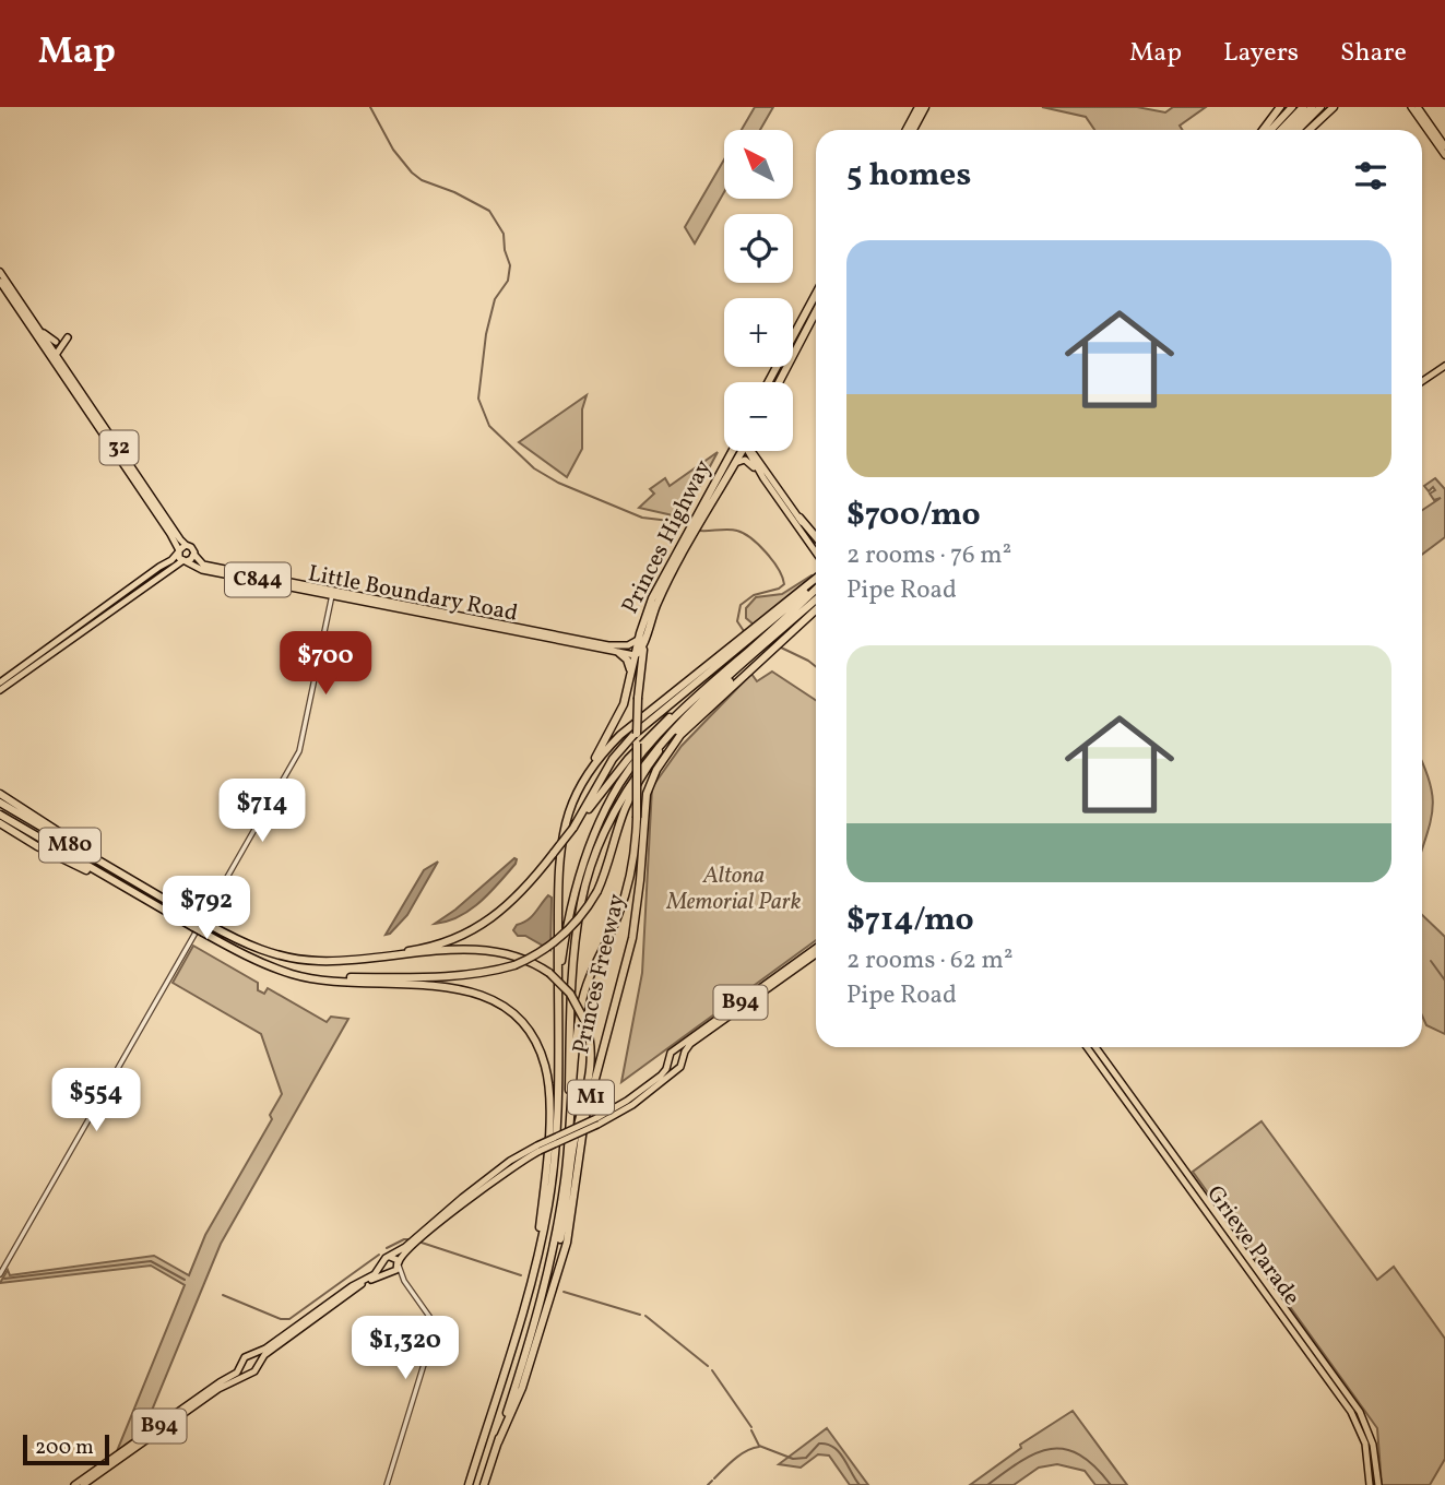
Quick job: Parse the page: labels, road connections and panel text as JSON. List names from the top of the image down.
{
  "streets": {
    "highway": [
      "Princes Highway",
      "M80",
      "Princes Freeway",
      "M1"
    ],
    "main road": [
      "32",
      "C844",
      "Little Boundary Road",
      "B94",
      "Grieve Parade"
    ]
  },
  "crossings": [
    ["32", "Little Boundary Road"],
    ["Princes Highway", "Little Boundary Road"],
    ["Princes Freeway", "M1"]
  ],
  "parks": ["Altona Memorial Park"],
  "scale_bar": "200 m",
  "north": "top left",
  "page": {
    "header": "Map",
    "nav": ["Map", "Layers", "Share"],
    "map_buttons": ["+", "−"],
    "heading": "5 homes",
    "list": [
      {
        "name": "$700/mo",
        "note": "2 rooms · 76 m² · Pipe Road"
      },
      {
        "name": "$714/mo",
        "note": "2 rooms · 62 m² · Pipe Road"
      }
    ],
    "price": [
      "$700",
      "$714",
      "$792",
      "$554",
      "$1,320"
    ],
    "scale": "200 m"
  }
}
